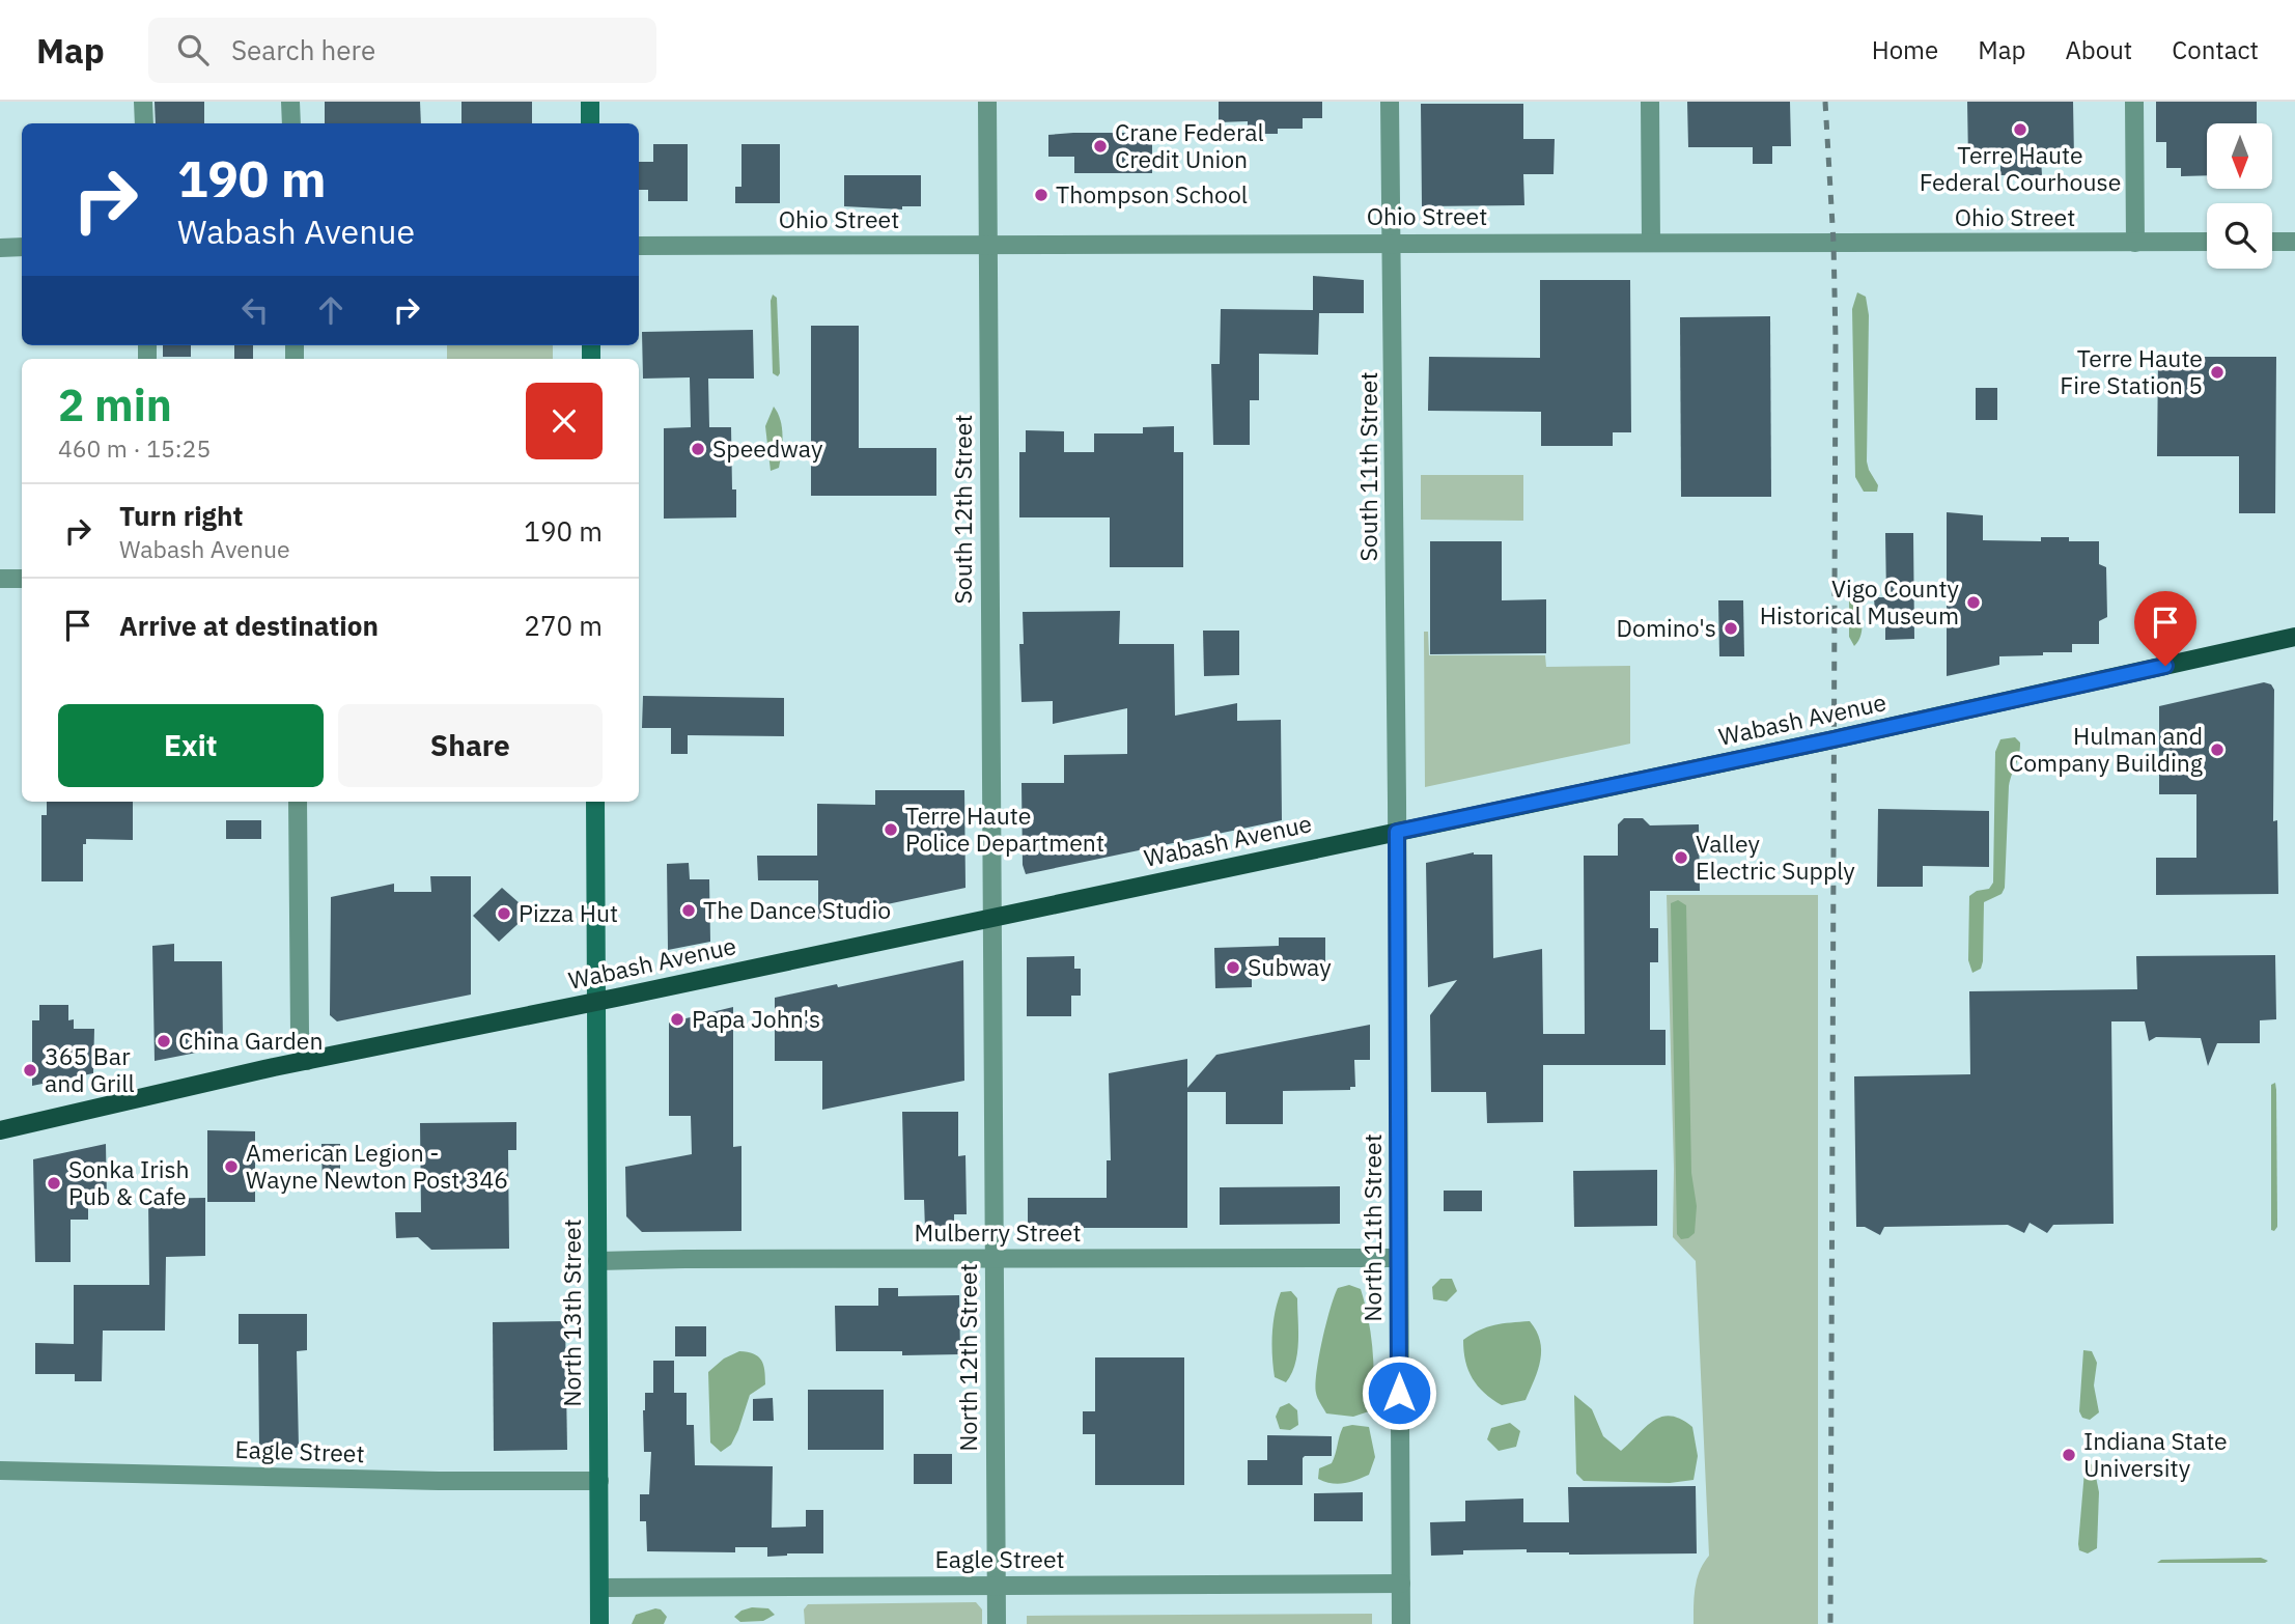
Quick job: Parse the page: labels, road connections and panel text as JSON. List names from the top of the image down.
{
  "streets": {
    "main road": ["Wabash Avenue", "North 13th Street"],
    "street": [
      "Ohio Street",
      "South 11th Street",
      "South 12th Street",
      "North 11th Street",
      "Mulberry Street",
      "North 12th Street",
      "Eagle Street"
    ]
  },
  "crossings": [
    ["Ohio Street", "South 11th Street"],
    ["Ohio Street", "South 12th Street"],
    ["South 11th Street", "Wabash Avenue"],
    ["South 11th Street", "North 11th Street"],
    ["South 12th Street", "Wabash Avenue"],
    ["South 12th Street", "North 12th Street"],
    ["Wabash Avenue", "North 11th Street"],
    ["Wabash Avenue", "North 13th Street"],
    ["Wabash Avenue", "North 12th Street"],
    ["North 11th Street", "Mulberry Street"],
    ["North 11th Street", "Eagle Street"],
    ["Mulberry Street", "North 13th Street"],
    ["Mulberry Street", "North 12th Street"],
    ["North 13th Street", "Eagle Street"],
    ["North 12th Street", "Eagle Street"]
  ],
  "places": [
    "Terre Haute Federal Courhouse",
    "Crane Federal Credit Union",
    "Thompson School",
    "Terre Haute Fire Station 5",
    "Speedway",
    "Vigo County Historical Museum",
    "Domino's",
    "Hulman and Company Building",
    "Terre Haute Police Department",
    "Valley Electric Supply",
    "The Dance Studio",
    "Pizza Hut",
    "Subway",
    "Papa John's",
    "China Garden",
    "365 Bar and Grill",
    "American Legion - Wayne Newton Post 346",
    "Sonka Irish Pub & Cafe",
    "Indiana State University"
  ],
  "north": "bottom",
  "page": {
    "header": "Map",
    "search": "Search here",
    "nav": [
      "Home",
      "Map",
      "About",
      "Contact"
    ],
    "turn": ["190 m", "Wabash Avenue"],
    "heading": ["2 min", "460 m · 15:25"],
    "list": [
      {
        "name": "Turn right",
        "note": "Wabash Avenue",
        "value": "190 m"
      },
      {
        "name": "Arrive at destination",
        "value": "270 m"
      }
    ],
    "buttons": ["Exit", "Share"]
  }
}
